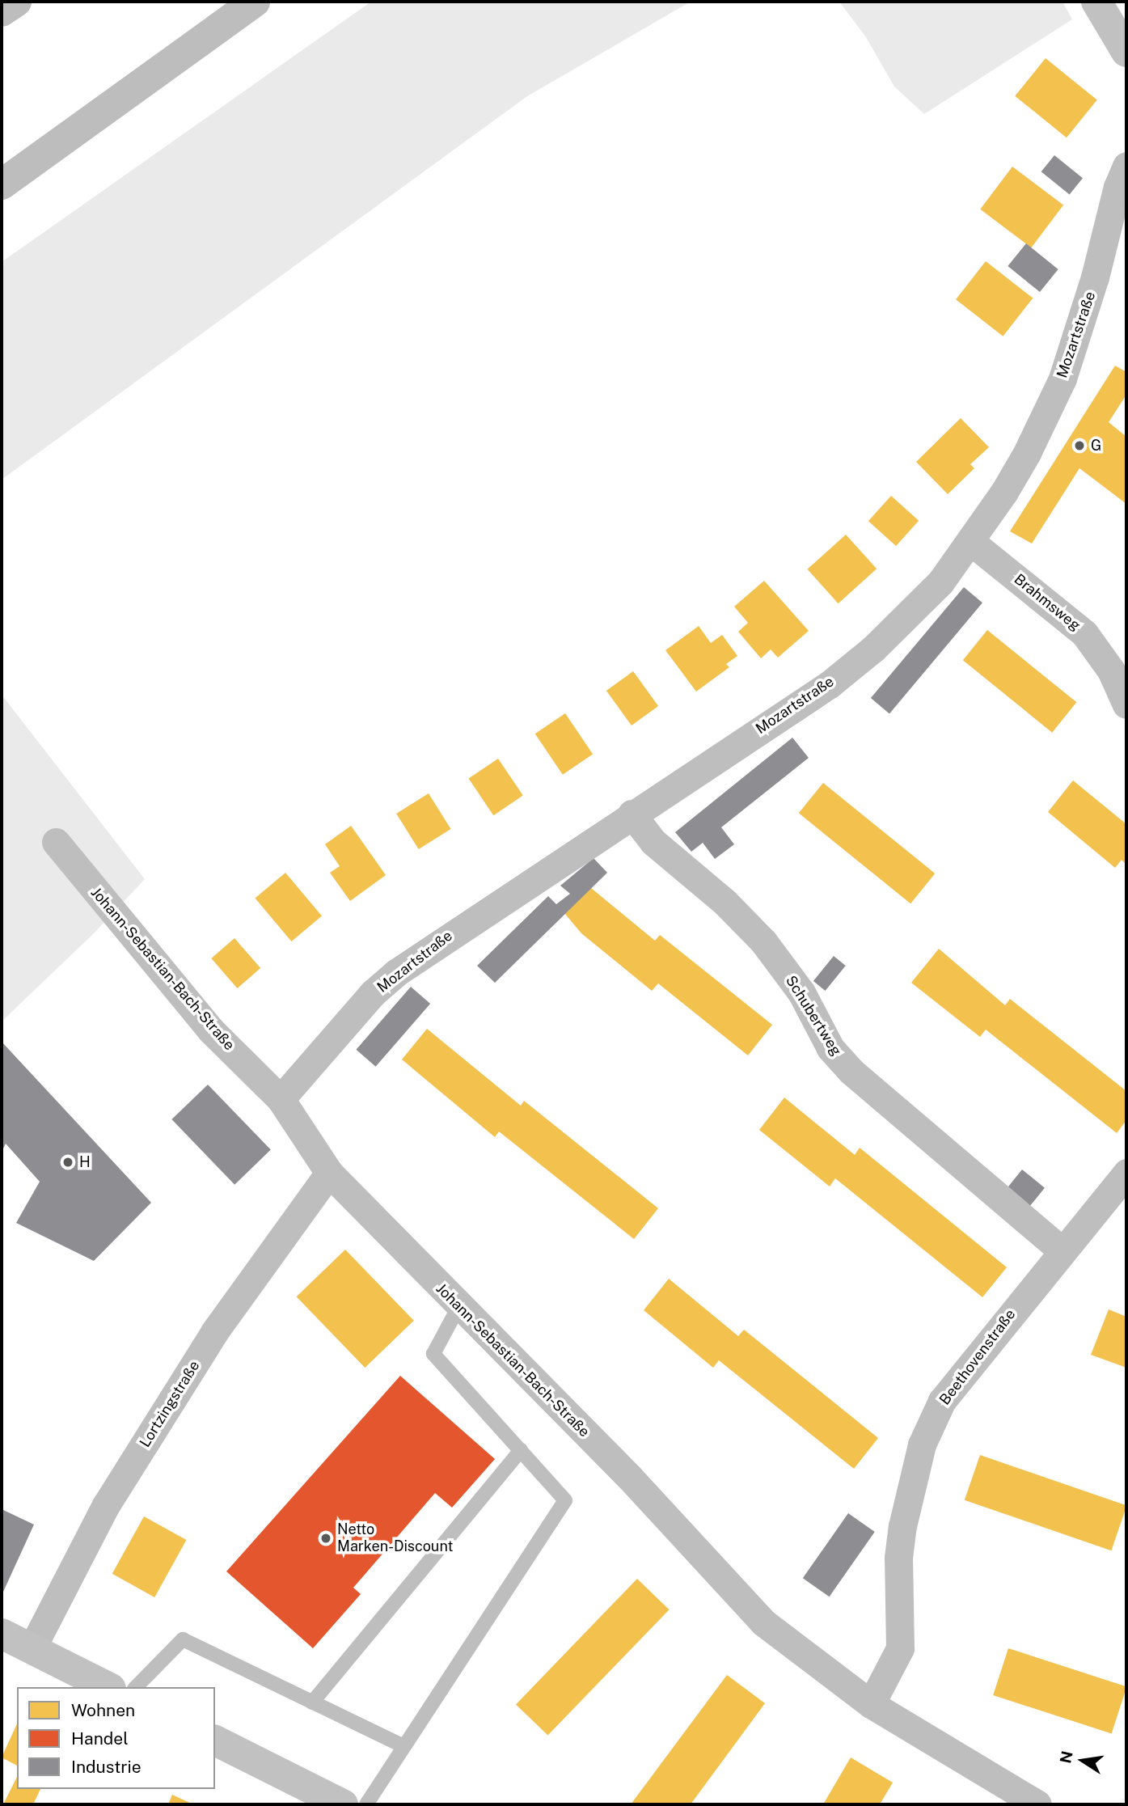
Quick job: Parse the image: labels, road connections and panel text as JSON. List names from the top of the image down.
{
  "streets": {
    "street": [
      "Mozartstraße",
      "Brahmsweg",
      "Johann-Sebastian-Bach-Straße",
      "Schubertweg",
      "Beethovenstraße",
      "Lortzingstraße"
    ]
  },
  "crossings": [
    ["Mozartstraße", "Brahmsweg"],
    ["Mozartstraße", "Johann-Sebastian-Bach-Straße"],
    ["Mozartstraße", "Schubertweg"],
    ["Johann-Sebastian-Bach-Straße", "Beethovenstraße"],
    ["Johann-Sebastian-Bach-Straße", "Lortzingstraße"],
    ["Schubertweg", "Beethovenstraße"]
  ],
  "places": ["G", "H", "Netto Marken-Discount"],
  "legend": ["Wohnen", "Handel", "Industrie"],
  "north": "left"
}
